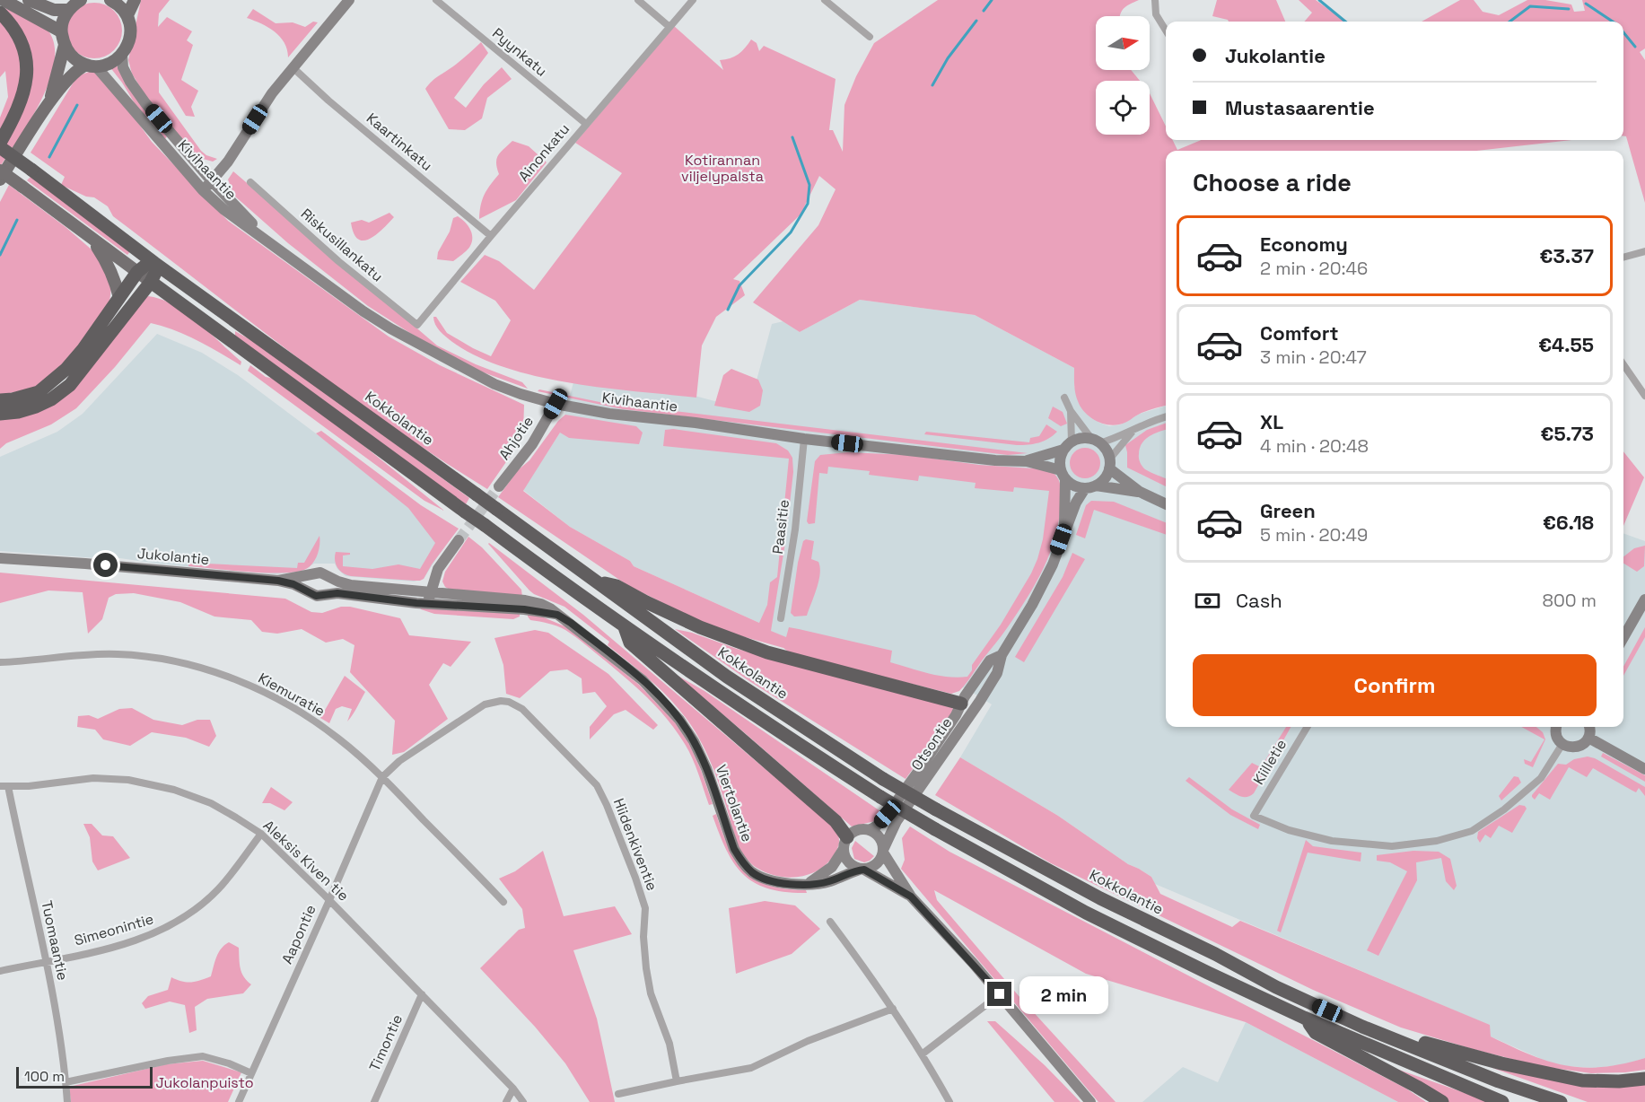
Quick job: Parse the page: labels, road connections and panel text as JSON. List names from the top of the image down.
{
  "streets": {
    "highway": ["Kokkolantie"],
    "main road": [
      "Kivihaantie",
      "Ahjotie",
      "Jukolantie",
      "Otsontie",
      "Viertolantie"
    ],
    "street": [
      "Pyynkatu",
      "Kaartinkatu",
      "Ainonkatu",
      "Riskusillankatu",
      "Paasitie",
      "Kiemuratie",
      "Kiilletie",
      "Hiidenkiventie",
      "Aleksis Kiven tie",
      "Simeonintie",
      "Aapontie",
      "Tuomaantie",
      "Timontie"
    ]
  },
  "crossings": [
    ["Pyynkatu", "Ainonkatu"],
    ["Kaartinkatu", "Ainonkatu"],
    ["Ainonkatu", "Riskusillankatu"],
    ["Kivihaantie", "Ahjotie"],
    ["Kivihaantie", "Paasitie"],
    ["Kivihaantie", "Otsontie"],
    ["Kiemuratie", "Hiidenkiventie"],
    ["Kiemuratie", "Aapontie"],
    ["Otsontie", "Viertolantie"],
    ["Hiidenkiventie", "Aapontie"],
    ["Aleksis Kiven tie", "Simeonintie"],
    ["Aleksis Kiven tie", "Aapontie"],
    ["Aleksis Kiven tie", "Tuomaantie"],
    ["Aleksis Kiven tie", "Timontie"],
    ["Simeonintie", "Tuomaantie"]
  ],
  "parks": ["Kotirannan viljelypalsta", "Jukolanpuisto"],
  "scale_bar": "100 m",
  "north": "right",
  "page": {
    "banner": ["Jukolantie", "Mustasaarentie"],
    "heading": "Choose a ride",
    "list": [
      {
        "name": "Economy",
        "note": "2 min · 20:46",
        "value": "€3.37"
      },
      {
        "name": "Comfort",
        "note": "3 min · 20:47",
        "value": "€4.55"
      },
      {
        "name": "XL",
        "note": "4 min · 20:48",
        "value": "€5.73"
      },
      {
        "name": "Green",
        "note": "5 min · 20:49",
        "value": "€6.18"
      }
    ],
    "pay": ["Cash", "800 m"],
    "buttons": "Confirm",
    "bubble": "2 min",
    "scale": "100 m"
  }
}
